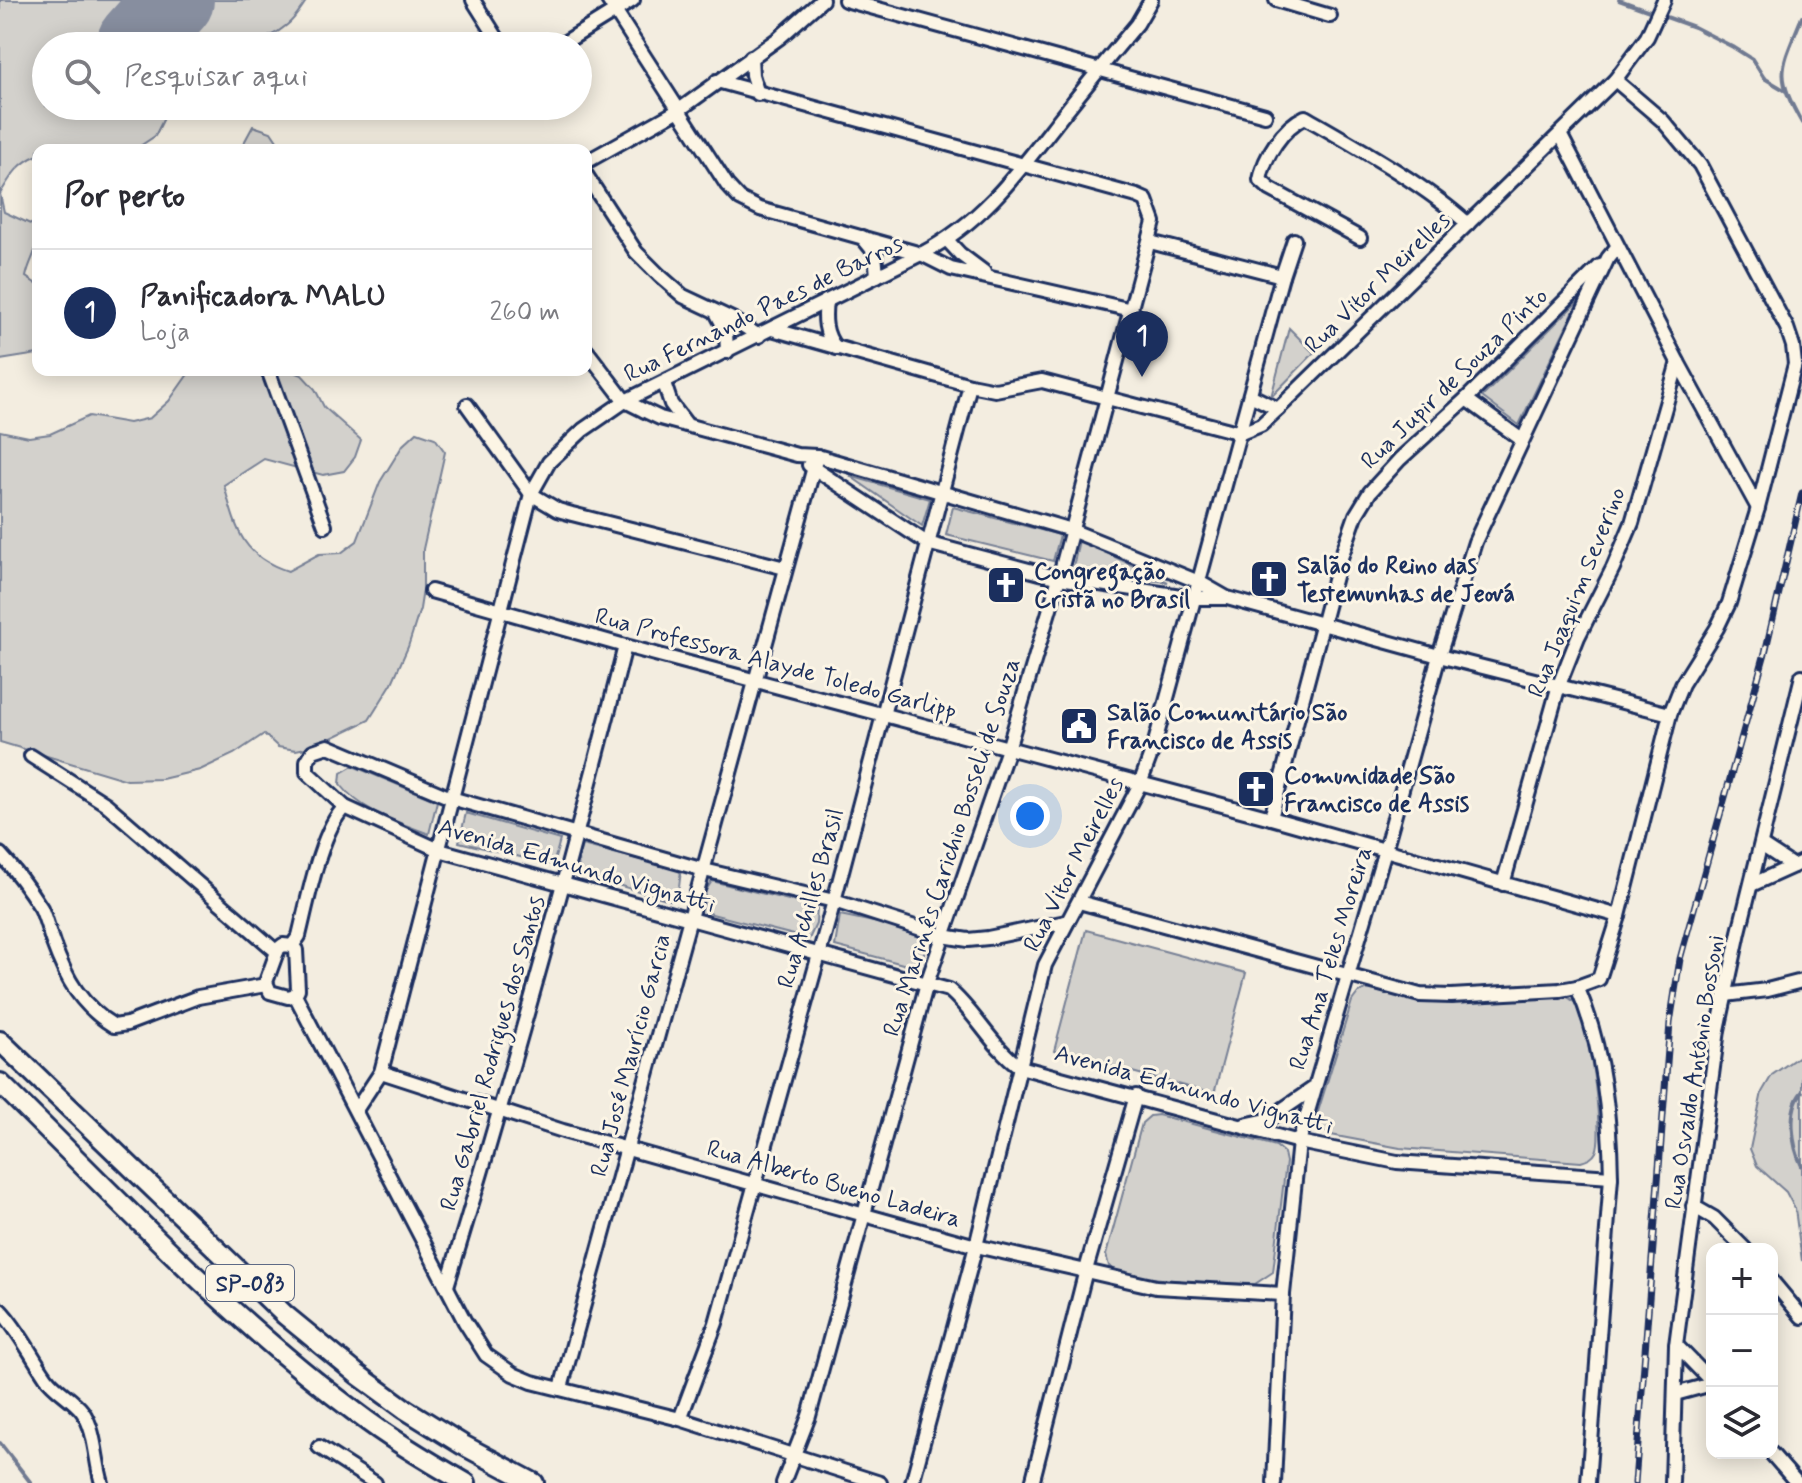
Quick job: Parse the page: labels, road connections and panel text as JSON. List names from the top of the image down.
{
  "streets": {
    "highway": ["SP-083"],
    "street": [
      "Rua Vitor Meirelles",
      "Rua Fernando Paes de Barros",
      "Rua Jupir de Souza Pinto",
      "Rua Joaquim Severino",
      "Rua Professora Alayde Toledo Garlipp",
      "Rua Marinês Carichio Bosseli de Souza",
      "Avenida Edmundo Vignatti",
      "Rua Achilles Brasil",
      "Rua Ana Teles Moreira",
      "Rua Gabriel Rodrigues dos Santos",
      "Rua José Maurício Garcia",
      "Rua Osvaldo Antônio Bossoni",
      "Rua Alberto Bueno Ladeira"
    ]
  },
  "crossings": [
    ["Rua Vitor Meirelles", "Rua Professora Alayde Toledo Garlipp"],
    ["Rua Vitor Meirelles", "Avenida Edmundo Vignatti"],
    ["Rua Vitor Meirelles", "Rua Alberto Bueno Ladeira"],
    ["Rua Fernando Paes de Barros", "Rua Professora Alayde Toledo Garlipp"],
    ["Rua Fernando Paes de Barros", "Rua Marinês Carichio Bosseli de Souza"],
    ["Rua Fernando Paes de Barros", "Avenida Edmundo Vignatti"],
    ["Rua Fernando Paes de Barros", "Rua Alberto Bueno Ladeira"],
    ["Rua Jupir de Souza Pinto", "Rua Professora Alayde Toledo Garlipp"],
    ["Rua Jupir de Souza Pinto", "Rua Ana Teles Moreira"],
    ["Rua Joaquim Severino", "Rua Professora Alayde Toledo Garlipp"],
    ["Rua Professora Alayde Toledo Garlipp", "Rua Marinês Carichio Bosseli de Souza"],
    ["Rua Professora Alayde Toledo Garlipp", "Rua Achilles Brasil"],
    ["Rua Professora Alayde Toledo Garlipp", "Rua Ana Teles Moreira"],
    ["Rua Professora Alayde Toledo Garlipp", "Rua Gabriel Rodrigues dos Santos"],
    ["Rua Professora Alayde Toledo Garlipp", "Rua José Maurício Garcia"],
    ["Rua Marinês Carichio Bosseli de Souza", "Avenida Edmundo Vignatti"],
    ["Rua Marinês Carichio Bosseli de Souza", "Rua Alberto Bueno Ladeira"],
    ["Avenida Edmundo Vignatti", "Rua Achilles Brasil"],
    ["Avenida Edmundo Vignatti", "Rua Ana Teles Moreira"],
    ["Avenida Edmundo Vignatti", "Rua Gabriel Rodrigues dos Santos"],
    ["Avenida Edmundo Vignatti", "Rua José Maurício Garcia"],
    ["Rua Achilles Brasil", "Rua Alberto Bueno Ladeira"],
    ["Rua Ana Teles Moreira", "Rua Alberto Bueno Ladeira"],
    ["Rua Gabriel Rodrigues dos Santos", "Rua Alberto Bueno Ladeira"],
    ["Rua José Maurício Garcia", "Rua Alberto Bueno Ladeira"]
  ],
  "places": {
    "church": ["Salão do Reino das Testemunhas de Jeová", "Congregação Cristã no Brasil", "Comunidade São Francisco de Assis"],
    "public building": ["Salão Comunitário São Francisco de Assis"]
  },
  "page": {
    "search": "Pesquisar aqui",
    "heading": "Por perto",
    "list": [
      {
        "mark": "1",
        "name": "Panificadora MALU",
        "note": "Loja",
        "value": "260 m"
      }
    ],
    "pins": "1",
    "map_buttons": ["+", "−"]
  }
}
